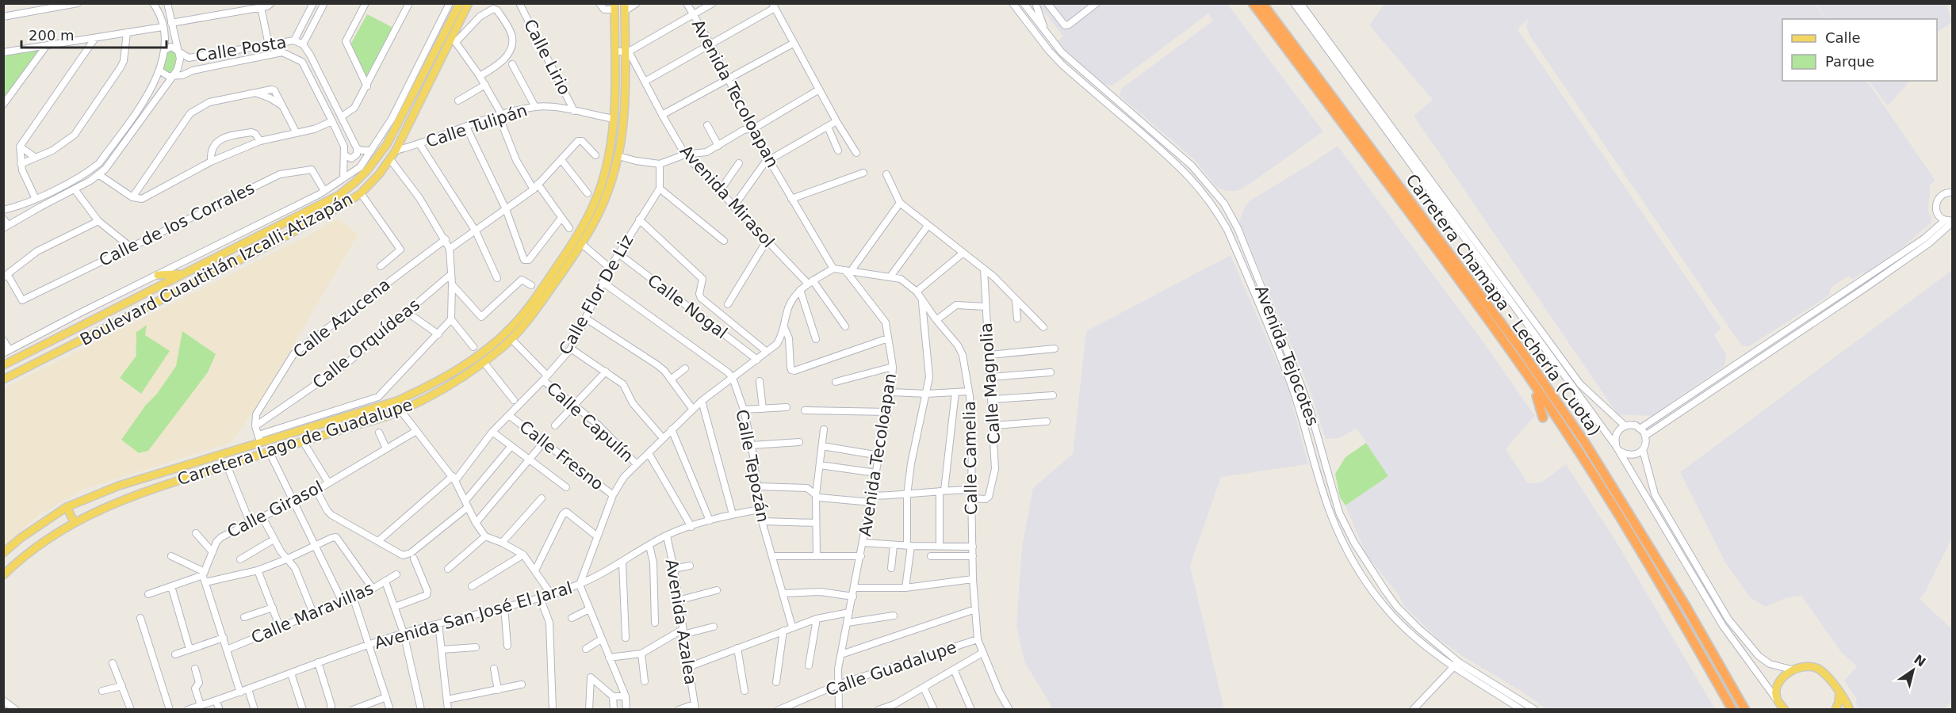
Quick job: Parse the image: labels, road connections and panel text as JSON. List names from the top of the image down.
{
  "streets": {
    "highway": ["Carretera Chamapa - Lechería (Cuota)"],
    "main road": ["Boulevard Cuautitlán Izcalli-Atizapán", "Carretera Lago de Guadalupe"],
    "street": [
      "Calle Posta",
      "Calle Lirio",
      "Avenida Tecoloapan",
      "Calle Tulipán",
      "Avenida Mirasol",
      "Calle de los Corrales",
      "Calle Flor De Liz",
      "Calle Nogal",
      "Calle Azucena",
      "Calle Orquídeas",
      "Avenida Tejocotes",
      "Calle Magnolia",
      "Calle Capulín",
      "Calle Fresno",
      "Calle Camelia",
      "Calle Tepozán",
      "Calle Girasol",
      "Calle Maravillas",
      "Avenida San José El Jaral",
      "Avenida Azalea",
      "Calle Guadalupe"
    ]
  },
  "crossings": [
    ["Calle Posta", "Boulevard Cuautitlán Izcalli-Atizapán"],
    ["Calle Lirio", "Calle Tulipán"],
    ["Avenida Tecoloapan", "Calle Camelia"],
    ["Avenida Tecoloapan", "Avenida San José El Jaral"],
    ["Avenida Tecoloapan", "Calle Guadalupe"],
    ["Calle Tulipán", "Boulevard Cuautitlán Izcalli-Atizapán"],
    ["Calle Tulipán", "Carretera Lago de Guadalupe"],
    ["Avenida Mirasol", "Carretera Lago de Guadalupe"],
    ["Avenida Mirasol", "Avenida San José El Jaral"],
    ["Calle de los Corrales", "Boulevard Cuautitlán Izcalli-Atizapán"],
    ["Calle Flor De Liz", "Calle Nogal"],
    ["Calle Flor De Liz", "Calle Capulín"],
    ["Calle Flor De Liz", "Calle Fresno"],
    ["Calle Nogal", "Avenida San José El Jaral"],
    ["Calle Azucena", "Calle Orquídeas"],
    ["Calle Magnolia", "Calle Camelia"],
    ["Calle Capulín", "Carretera Lago de Guadalupe"],
    ["Calle Capulín", "Avenida San José El Jaral"],
    ["Calle Fresno", "Avenida San José El Jaral"],
    ["Calle Camelia", "Calle Guadalupe"],
    ["Calle Tepozán", "Avenida San José El Jaral"]
  ],
  "legend": ["Calle", "Parque"],
  "scale_bar": "200 m",
  "north": "top right"
}
